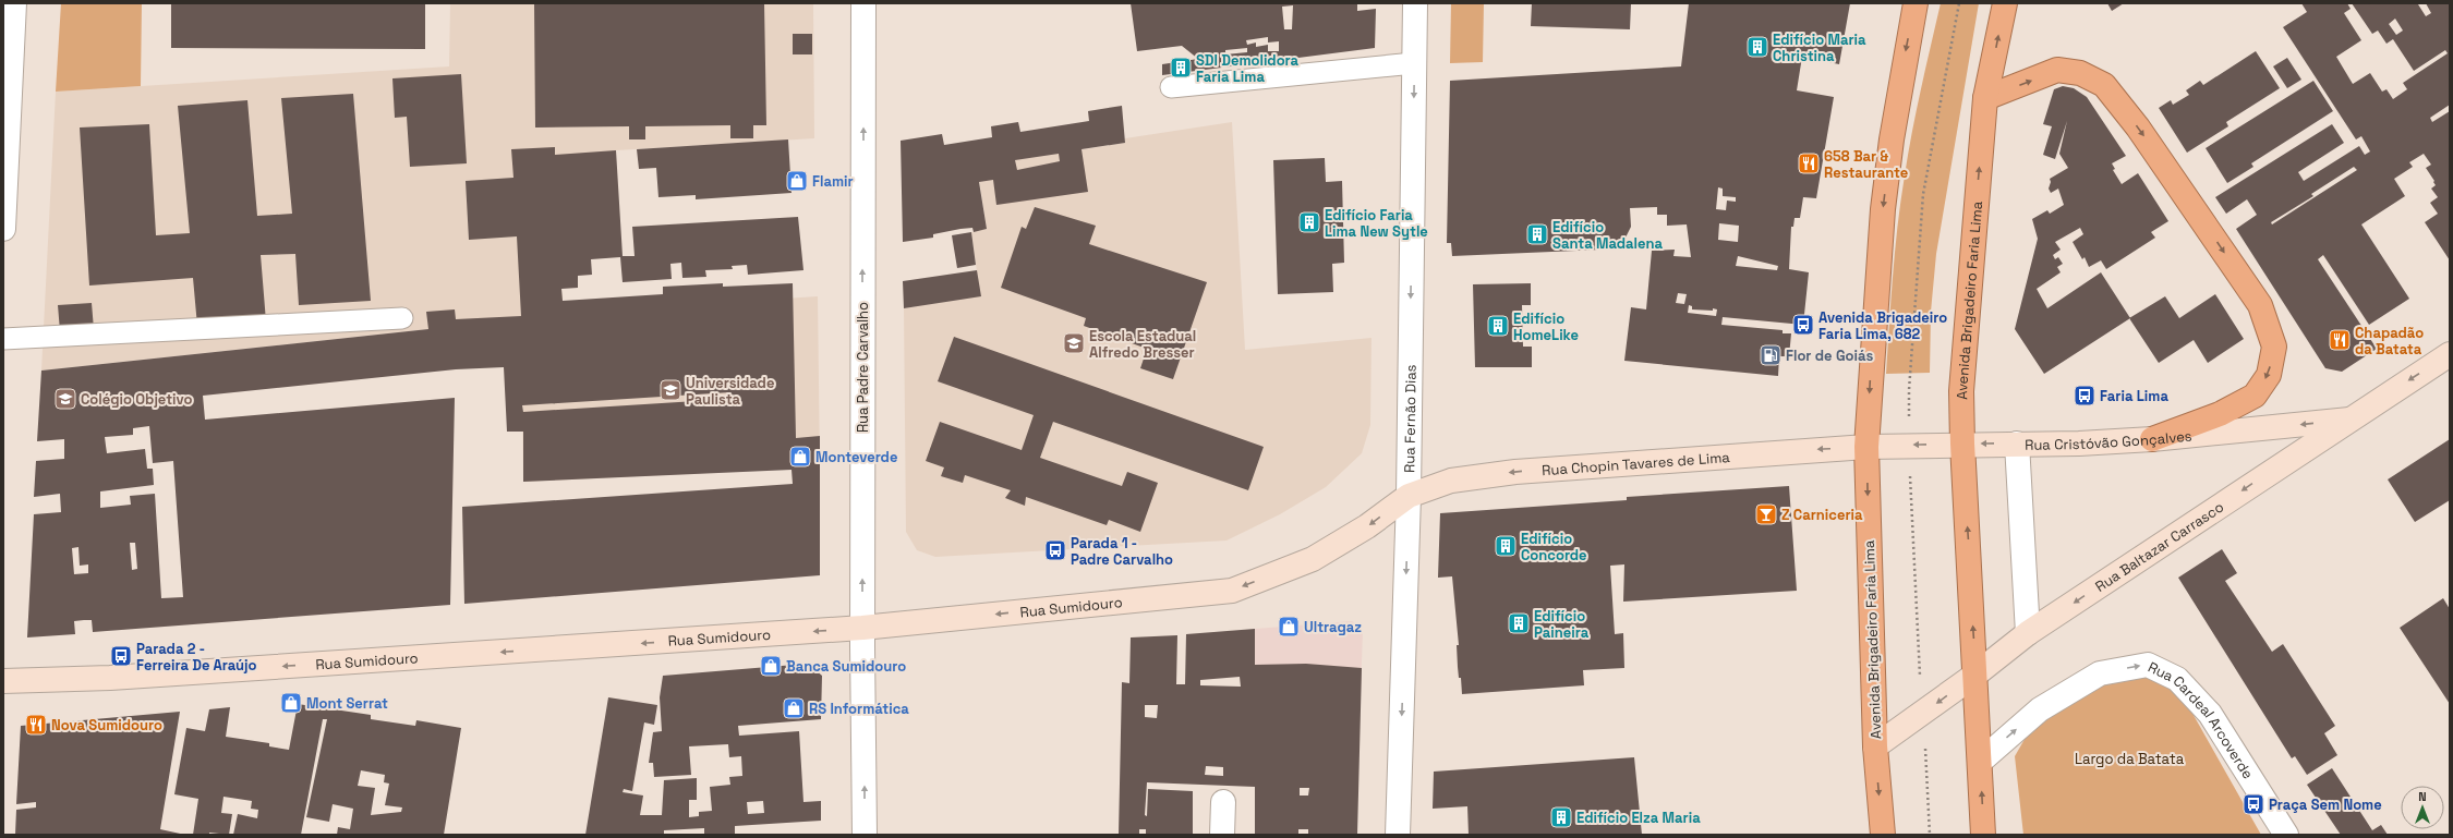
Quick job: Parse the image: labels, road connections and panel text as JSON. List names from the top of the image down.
{
  "streets": {
    "highway": ["Avenida Brigadeiro Faria Lima"],
    "main road": [
      "Rua Cristóvão Gonçalves",
      "Rua Chopin Tavares de Lima",
      "Rua Baltazar Carrasco",
      "Rua Sumidouro"
    ],
    "street": ["Rua Padre Carvalho", "Rua Fernão Dias", "Rua Cardeal Arcoverde"]
  },
  "crossings": [
    ["Avenida Brigadeiro Faria Lima", "Rua Cristóvão Gonçalves"],
    ["Avenida Brigadeiro Faria Lima", "Rua Chopin Tavares de Lima"],
    ["Avenida Brigadeiro Faria Lima", "Rua Baltazar Carrasco"],
    ["Avenida Brigadeiro Faria Lima", "Rua Cardeal Arcoverde"],
    ["Rua Padre Carvalho", "Rua Sumidouro"],
    ["Rua Fernão Dias", "Rua Chopin Tavares de Lima"],
    ["Rua Fernão Dias", "Rua Sumidouro"],
    ["Rua Cristóvão Gonçalves", "Rua Chopin Tavares de Lima"],
    ["Rua Cristóvão Gonçalves", "Rua Baltazar Carrasco"],
    ["Rua Chopin Tavares de Lima", "Rua Sumidouro"]
  ],
  "one_way": [
    "Rua Padre Carvalho",
    "Rua Fernão Dias",
    "Rua Cristóvão Gonçalves",
    "Rua Chopin Tavares de Lima",
    "Rua Baltazar Carrasco",
    "Rua Sumidouro"
  ],
  "parks": ["Largo da Batata"],
  "places": {
    "building": [
      "Edifício Maria Christina",
      "SDI Demolidora Faria Lima",
      "Edifício Faria Lima New Sytle",
      "Edifício Santa Madalena",
      "Edifício HomeLike",
      "Edifício Concorde",
      "Edifício Paineira",
      "Edifício Elza Maria"
    ],
    "restaurant": ["658 Bar & Restaurante", "Chapadão da Batata", "Nova Sumidouro"],
    "shop": [
      "Flamir",
      "Monteverde",
      "Ultragaz",
      "Banca Sumidouro",
      "Mont Serrat",
      "RS Informática"
    ],
    "bus stop": [
      "Avenida Brigadeiro Faria Lima, 682",
      "Faria Lima",
      "Parada 1 - Padre Carvalho",
      "Parada 2 - Ferreira De Araújo",
      "Praça Sem Nome"
    ],
    "school or university": ["Escola Estadual Alfredo Bresser", "Universidade Paulista", "Colégio Objetivo"],
    "fuel station": ["Flor de Goiás"],
    "bar": ["Z Carniceria"]
  },
  "north": "top"
}
